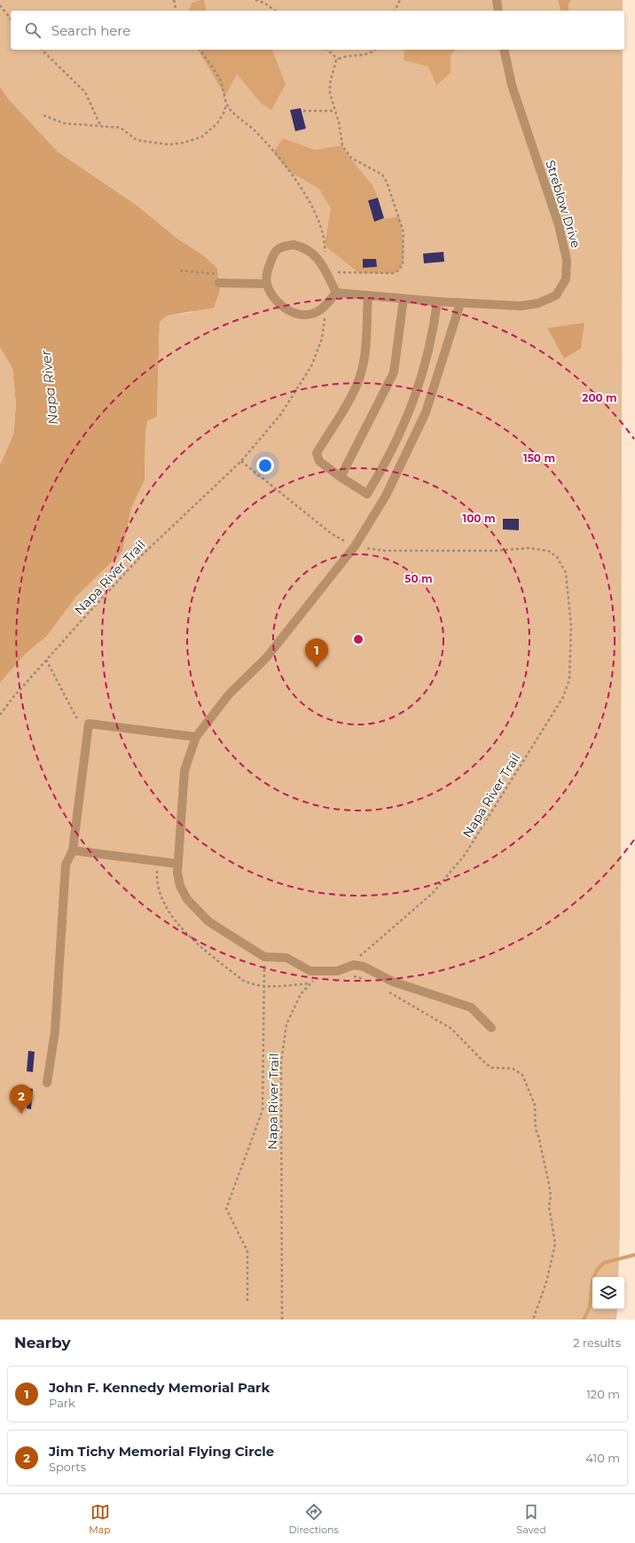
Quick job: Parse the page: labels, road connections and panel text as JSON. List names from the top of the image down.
{
  "streets": {
    "street": ["Streblow Drive"],
    "path": ["Napa River Trail"]
  },
  "crossings": [
    ["Streblow Drive", "Napa River Trail"]
  ],
  "water": ["Napa River"],
  "page": {
    "search": "Search here",
    "pins": ["1", "2"],
    "heading": ["Nearby", "2 results"],
    "list": [
      {
        "mark": "1",
        "name": "John F. Kennedy Memorial Park",
        "note": "Park",
        "value": "120 m"
      },
      {
        "mark": "2",
        "name": "Jim Tichy Memorial Flying Circle",
        "note": "Sports",
        "value": "410 m"
      }
    ],
    "nav": ["Map", "Directions", "Saved"]
  },
  "rings": [
    "200 m",
    "150 m",
    "100 m",
    "50 m"
  ]
}
